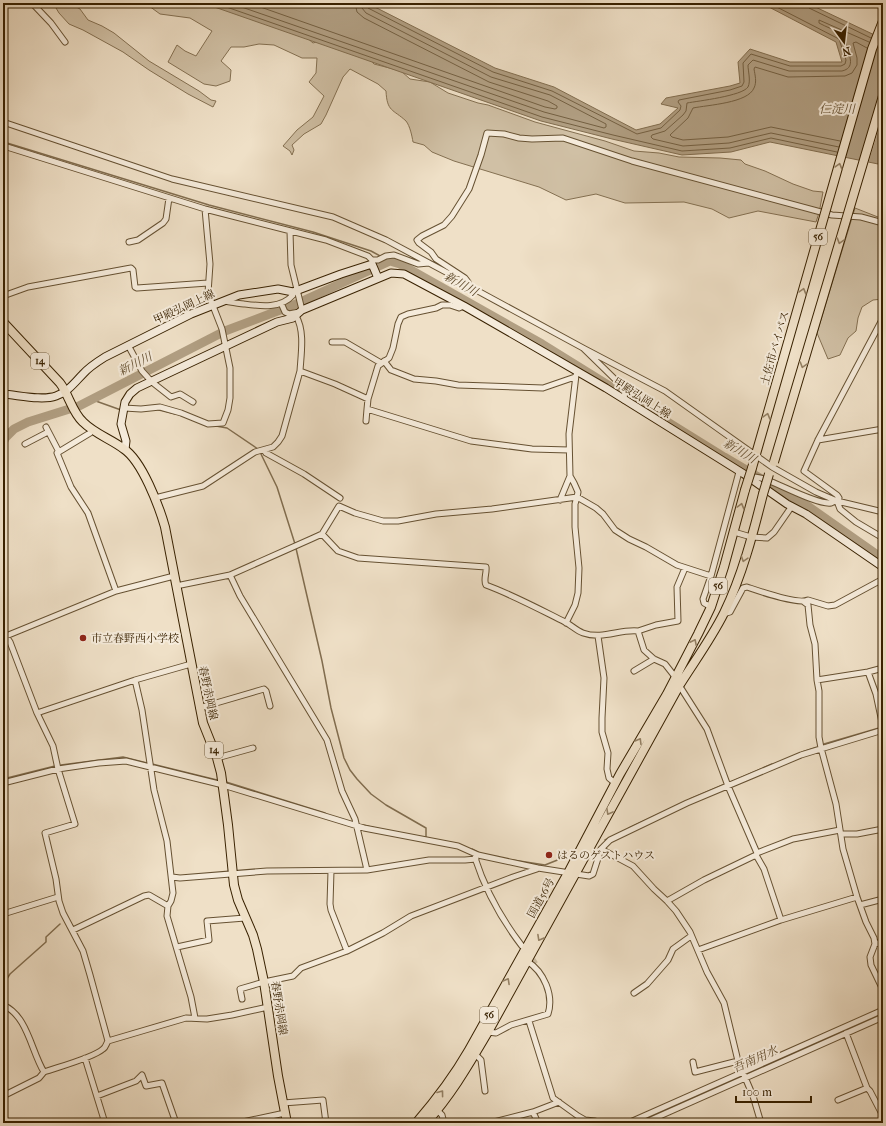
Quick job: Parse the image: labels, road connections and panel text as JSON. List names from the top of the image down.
{
  "streets": {
    "main road": [
      "56",
      "甲殿弘岡上線",
      "土佐市バイパス",
      "14",
      "春野赤岡線",
      "国道56号"
    ]
  },
  "crossings": [
    ["56", "国道56号"],
    ["甲殿弘岡上線", "春野赤岡線"],
    ["土佐市バイパス", "国道56号"]
  ],
  "water": ["仁淀川", "新川川", "吾南用水"],
  "places": ["市立春野西小学校", "はるのゲストハウス"],
  "scale_bar": "100 m",
  "north": "bottom"
}
